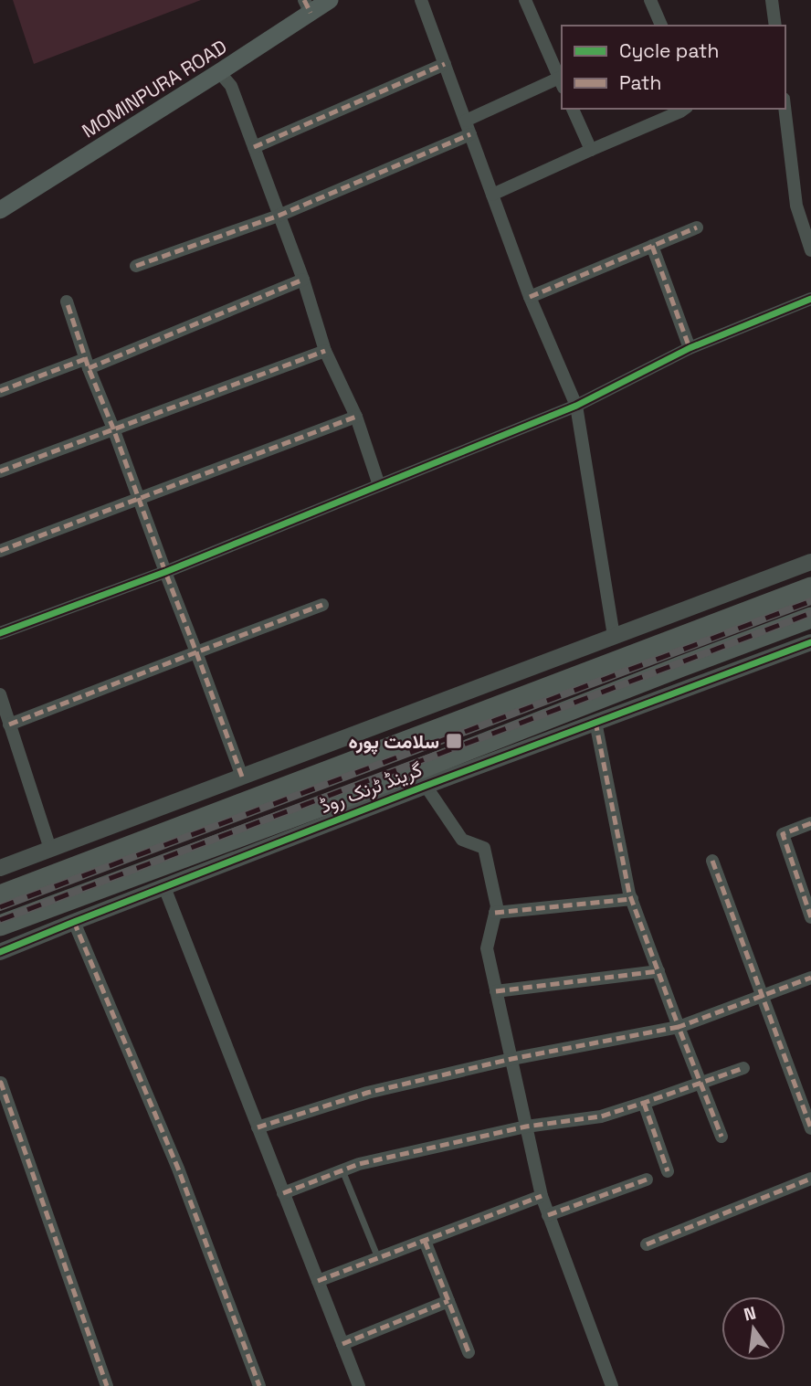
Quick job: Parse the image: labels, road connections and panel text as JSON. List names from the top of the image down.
{
  "streets": {
    "main road": ["MOMINPURA ROAD", "گرینڈ ٹرنک روڈ"]
  },
  "places": {
    "transit": ["سلامت پورہ"]
  },
  "legend": ["Cycle path", "Path"],
  "north": "top"
}
